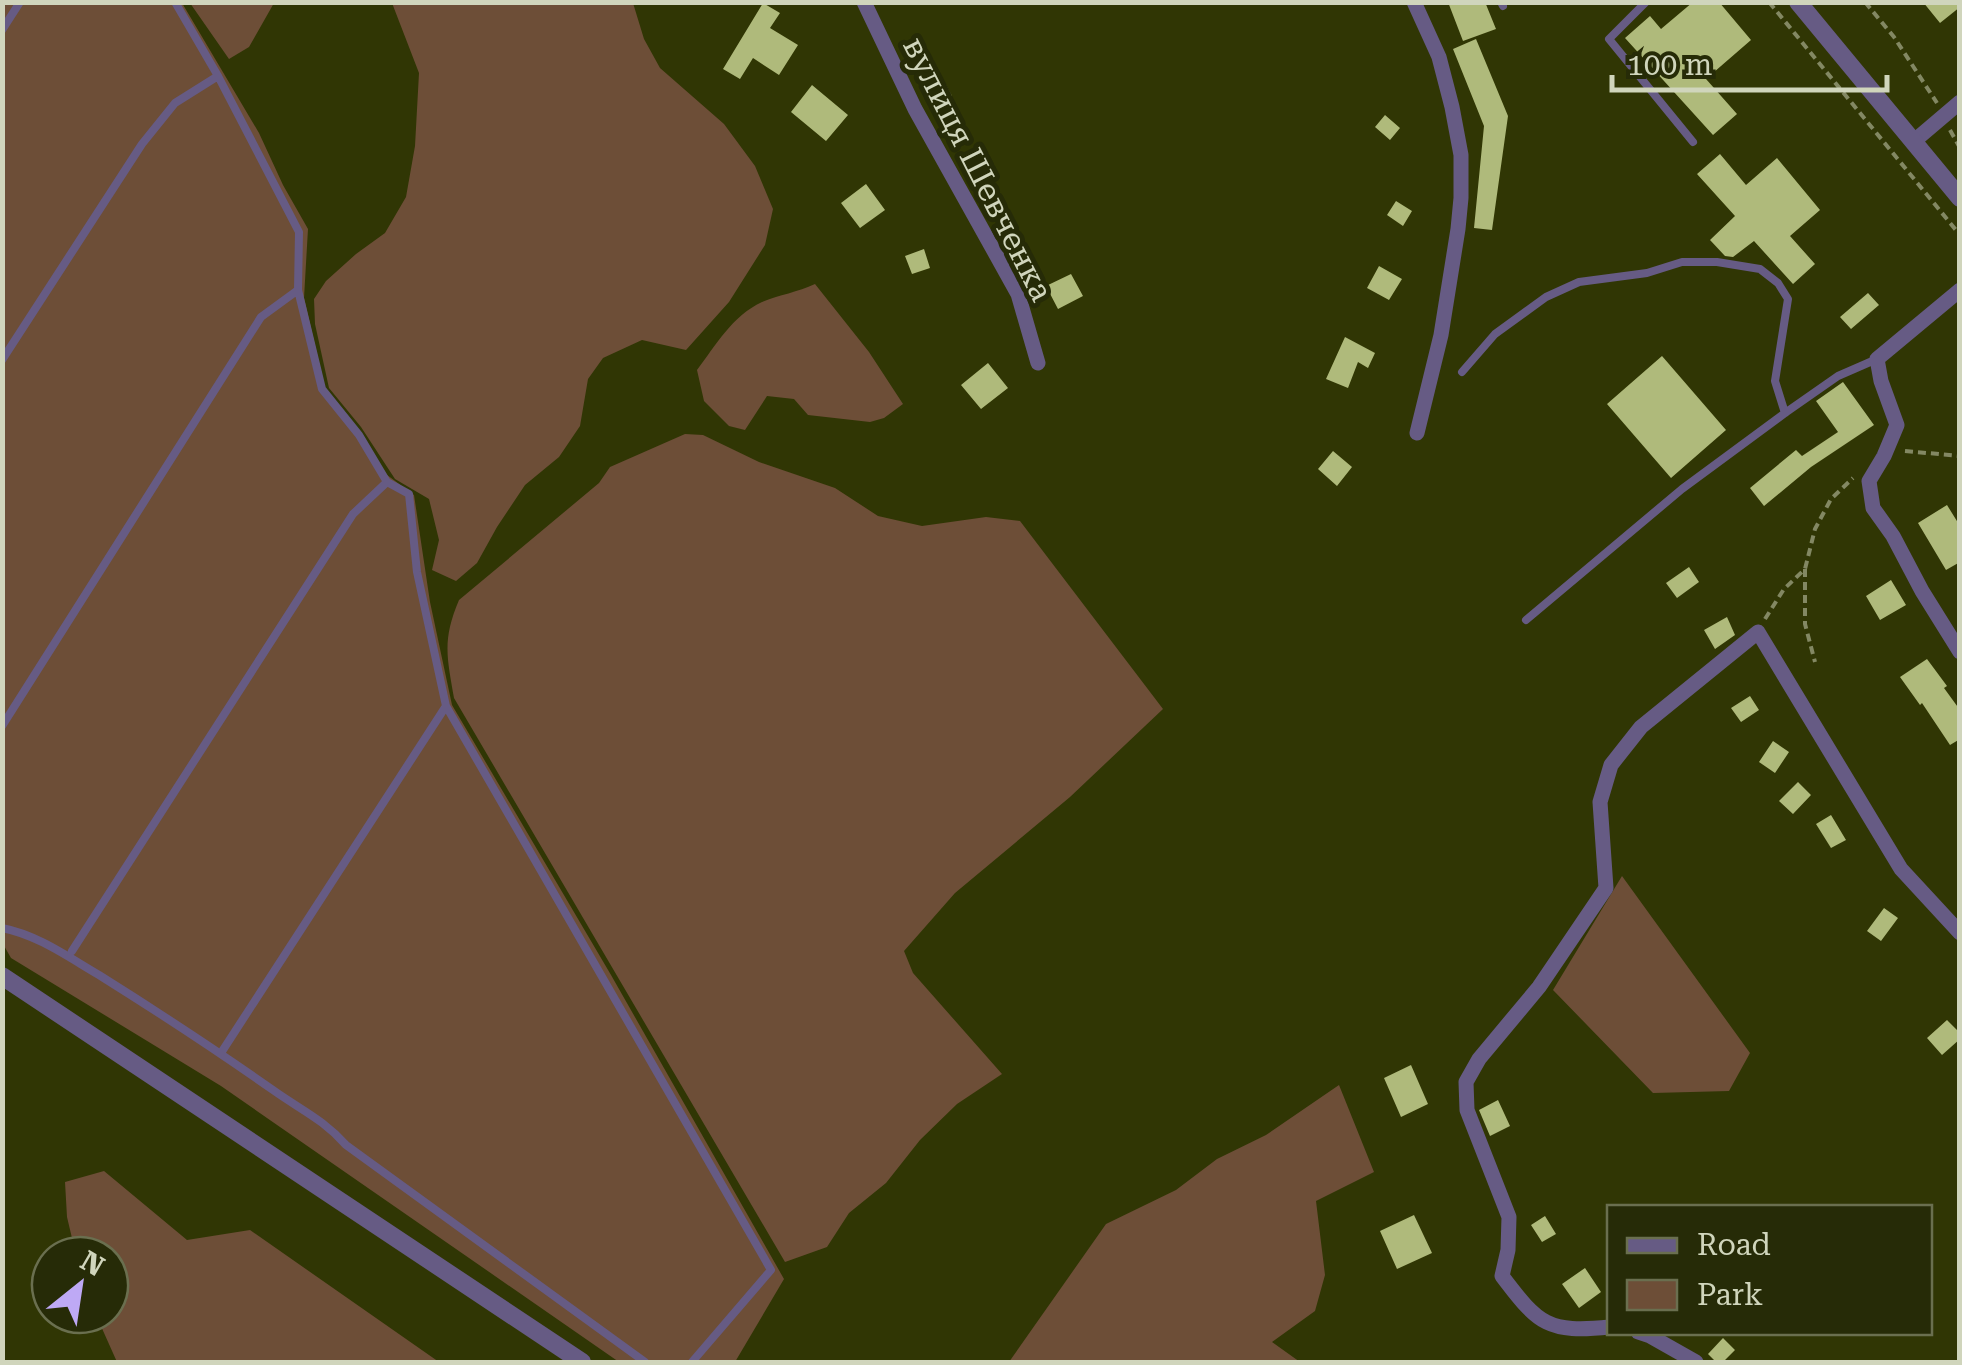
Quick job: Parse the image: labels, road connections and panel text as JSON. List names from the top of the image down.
{
  "streets": {
    "street": ["вулиця Шевченка"]
  },
  "legend": ["Road", "Park"],
  "scale_bar": "100 m",
  "north": "top right"
}
